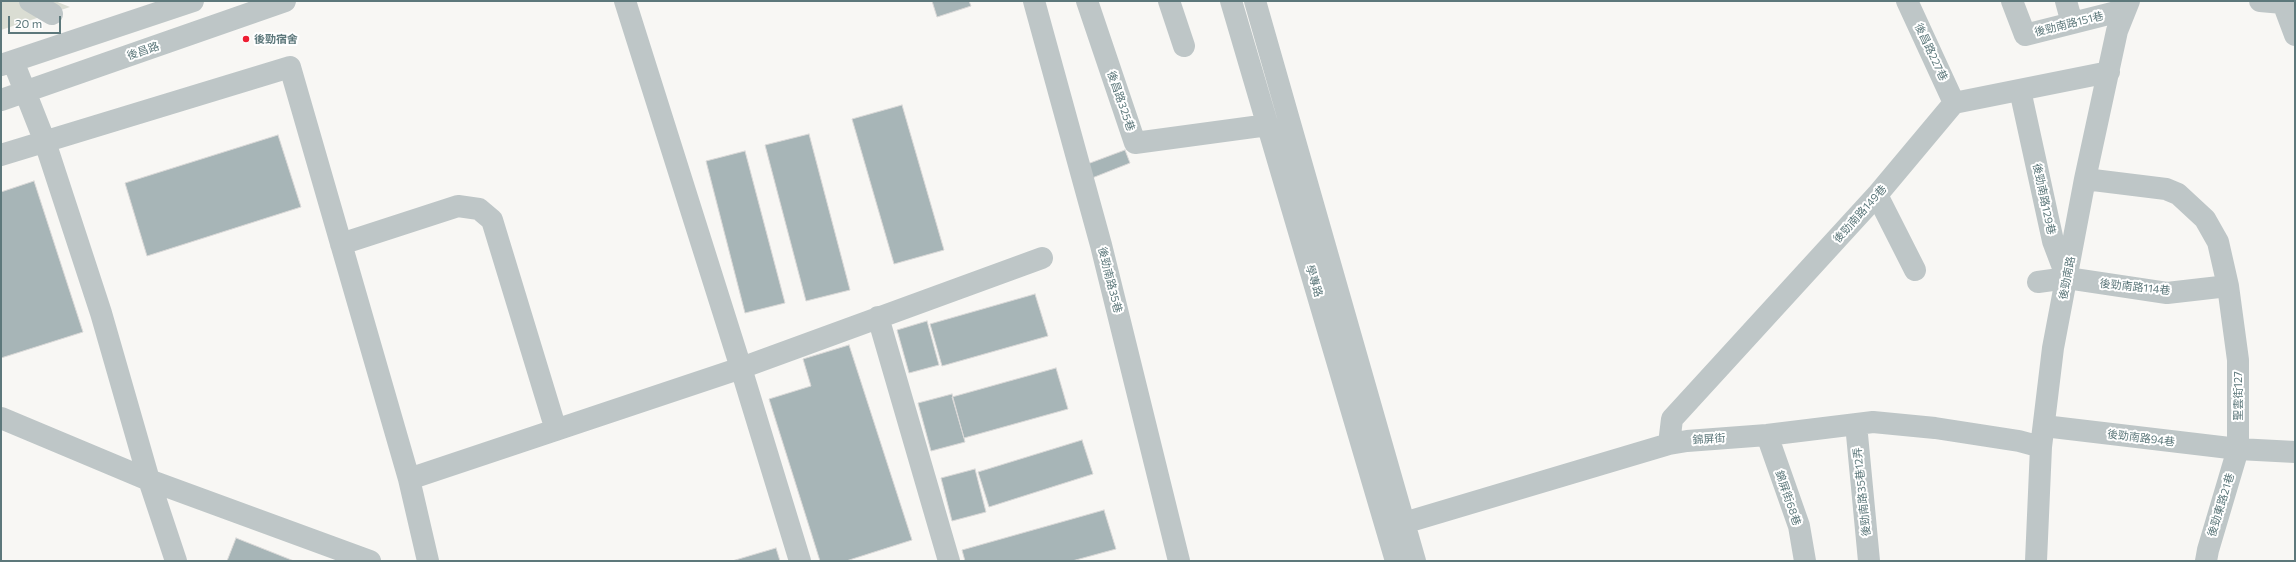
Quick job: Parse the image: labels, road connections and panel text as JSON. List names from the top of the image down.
{
  "streets": {
    "street": [
      "後勁南路151巷",
      "後昌路",
      "後昌路227巷",
      "後昌路325巷",
      "後勁南路129巷",
      "後勁南路149巷",
      "後勁南路",
      "後勁南路35巷",
      "學專路",
      "後勁南路114巷",
      "聖雲街127",
      "後勁南路94巷",
      "錦屏街",
      "後勁南路35巷12弄",
      "錦屏街68巷",
      "後勁東路21巷"
    ]
  },
  "crossings": [
    ["後勁南路151巷", "後勁南路"],
    ["後昌路227巷", "後勁南路149巷"],
    ["後昌路325巷", "學專路"],
    ["後勁南路129巷", "後勁南路"],
    ["後勁南路129巷", "後勁南路114巷"],
    ["後勁南路149巷", "錦屏街"],
    ["後勁南路", "後勁南路114巷"],
    ["後勁南路", "聖雲街127"],
    ["後勁南路", "後勁南路94巷"],
    ["後勁南路", "錦屏街"],
    ["學專路", "錦屏街"],
    ["後勁南路114巷", "聖雲街127"],
    ["聖雲街127", "後勁南路94巷"],
    ["聖雲街127", "後勁東路21巷"],
    ["後勁南路94巷", "後勁東路21巷"],
    ["錦屏街", "後勁南路35巷12弄"],
    ["錦屏街", "錦屏街68巷"]
  ],
  "places": ["後勁宿舍"],
  "scale_bar": "20 m"
}
